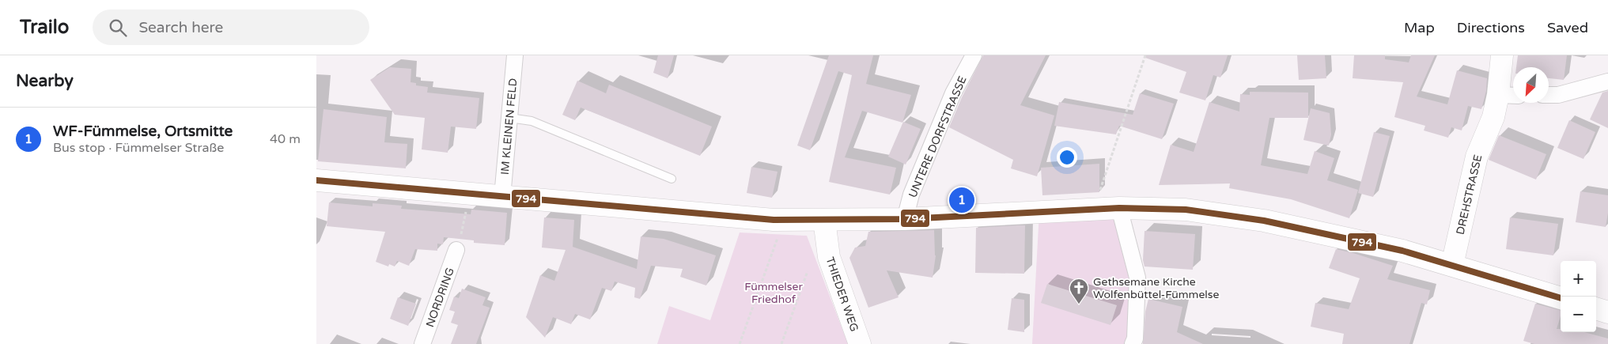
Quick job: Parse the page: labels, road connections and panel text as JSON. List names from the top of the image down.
{
  "streets": {
    "street": [
      "IM KLEINEN FELD",
      "UNTERE DORFSTRASSE",
      "DREHSTRASSE",
      "THIEDER WEG",
      "NORDRING"
    ]
  },
  "parks": ["Fümmelser Friedhof"],
  "places": {
    "church": ["Gethsemane Kirche Wolfenbüttel-Fümmelse"]
  },
  "lines": ["transit line 794"],
  "north": "bottom left",
  "page": {
    "header": "Trailo",
    "search": "Search here",
    "nav": ["Map", "Directions", "Saved"],
    "heading": "Nearby",
    "list": [
      {
        "mark": "1",
        "name": "WF-Fümmelse, Ortsmitte",
        "note": "Bus stop · Fümmelser Straße",
        "value": "40 m"
      }
    ],
    "pins": "1",
    "map_buttons": ["+", "−"]
  }
}
